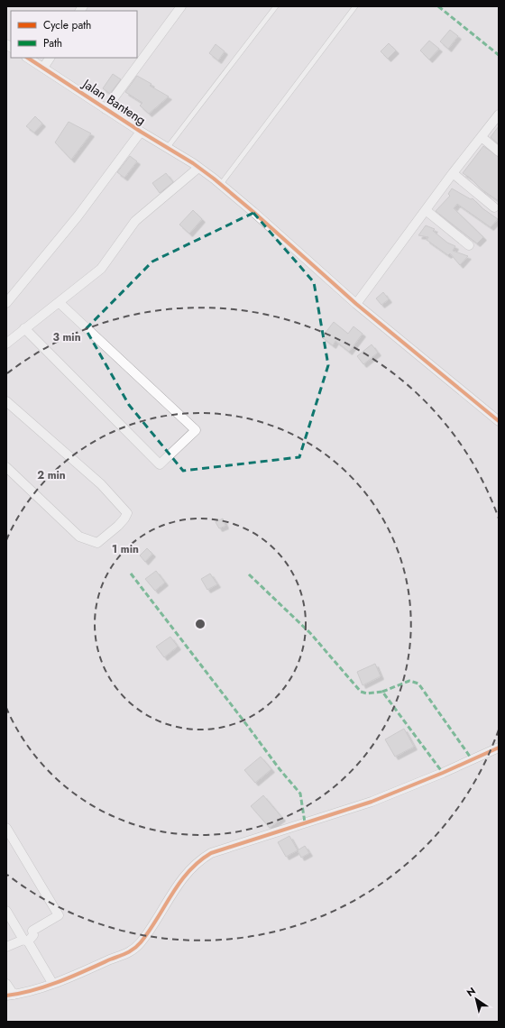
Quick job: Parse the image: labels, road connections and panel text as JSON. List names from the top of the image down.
{
  "streets": {
    "street": ["Jalan Banteng"]
  },
  "legend": ["Cycle path", "Path"],
  "north": "top left",
  "rings": ["3 min", "2 min", "1 min"]
}
